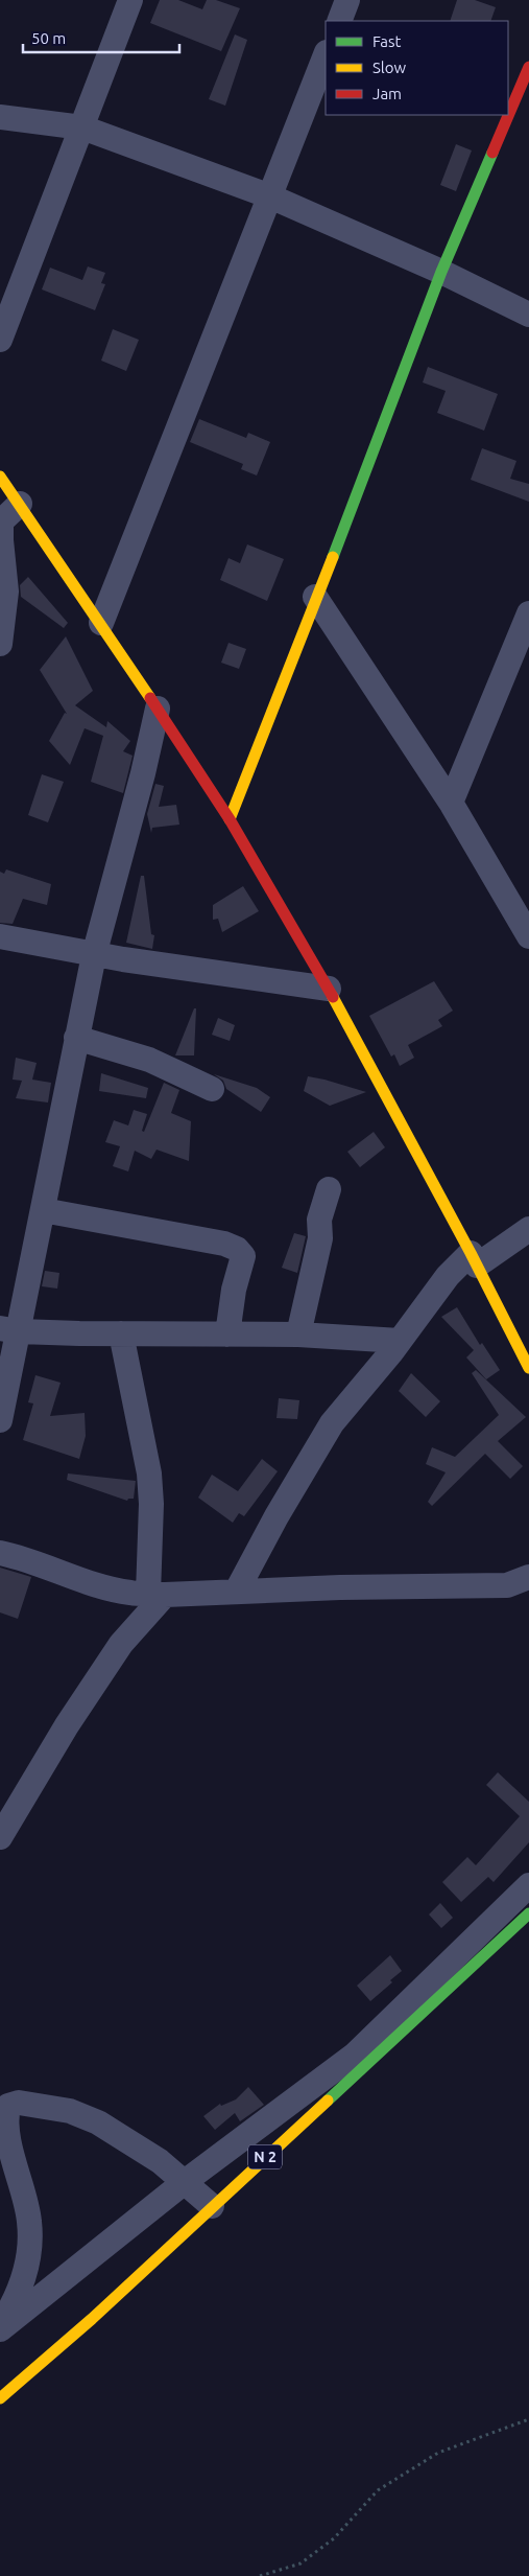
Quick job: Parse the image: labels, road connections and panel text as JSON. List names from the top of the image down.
{
  "streets": {
    "street": ["N 2"]
  },
  "legend": ["Fast", "Slow", "Jam"],
  "scale_bar": "50 m"
}
